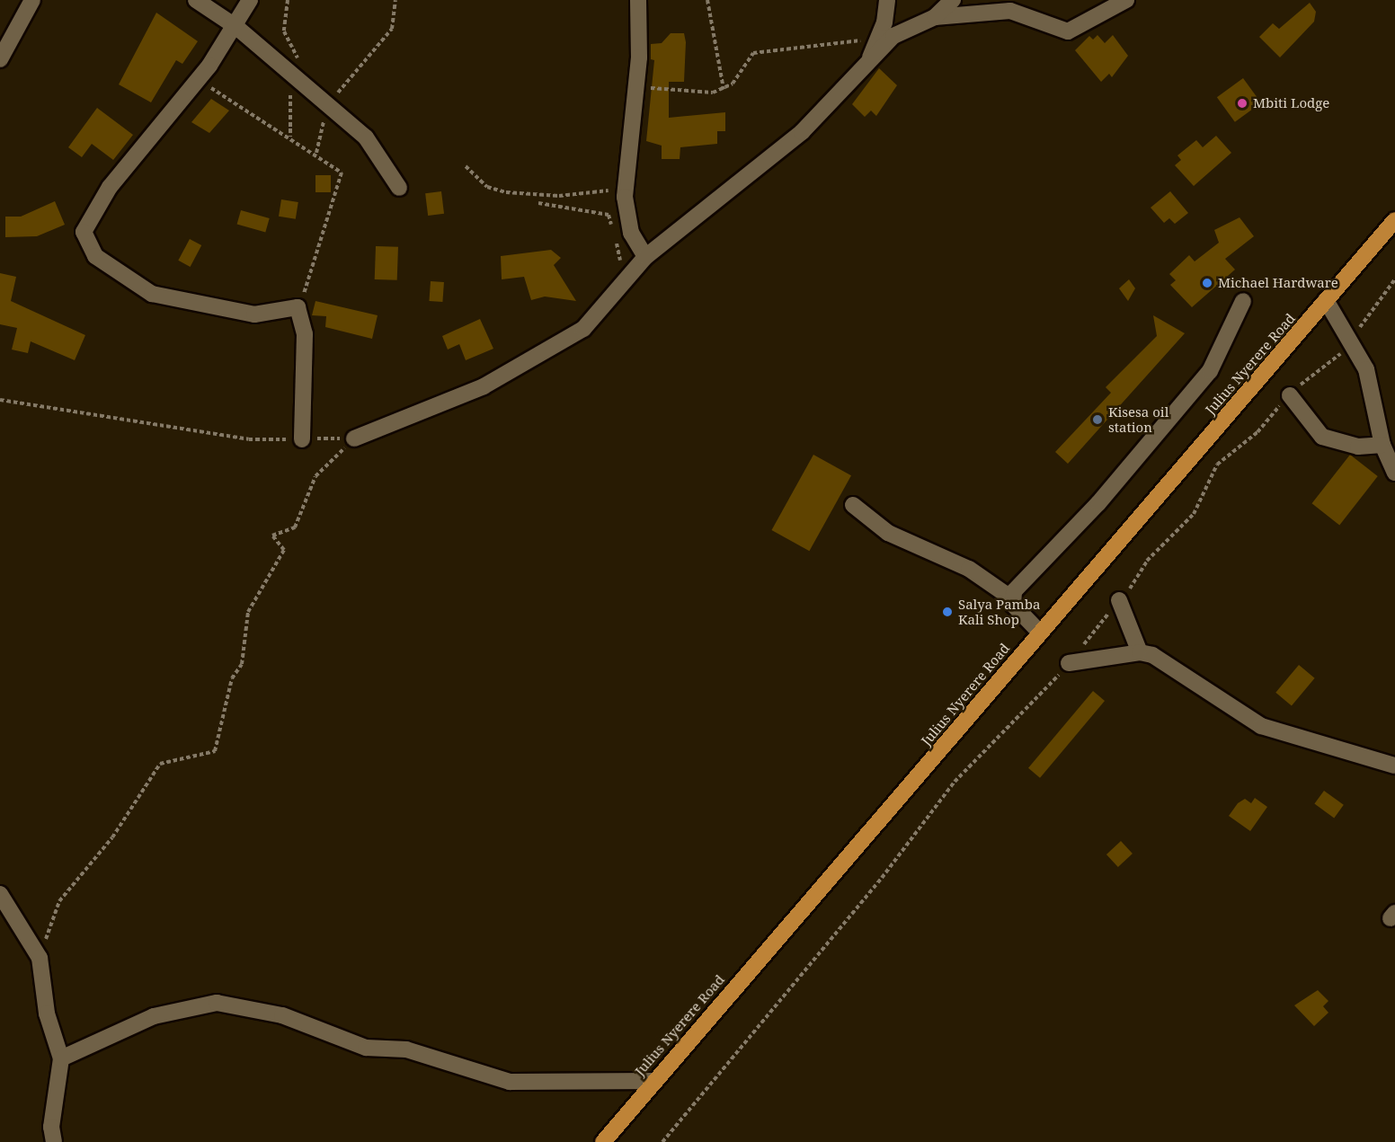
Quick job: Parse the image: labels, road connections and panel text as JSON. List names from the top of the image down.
{
  "streets": {
    "highway": ["Julius Nyerere Road"]
  },
  "places": [
    "Mbiti Lodge",
    "Michael Hardware",
    "Kisesa oil station",
    "Salya Pamba Kali Shop"
  ]
}
